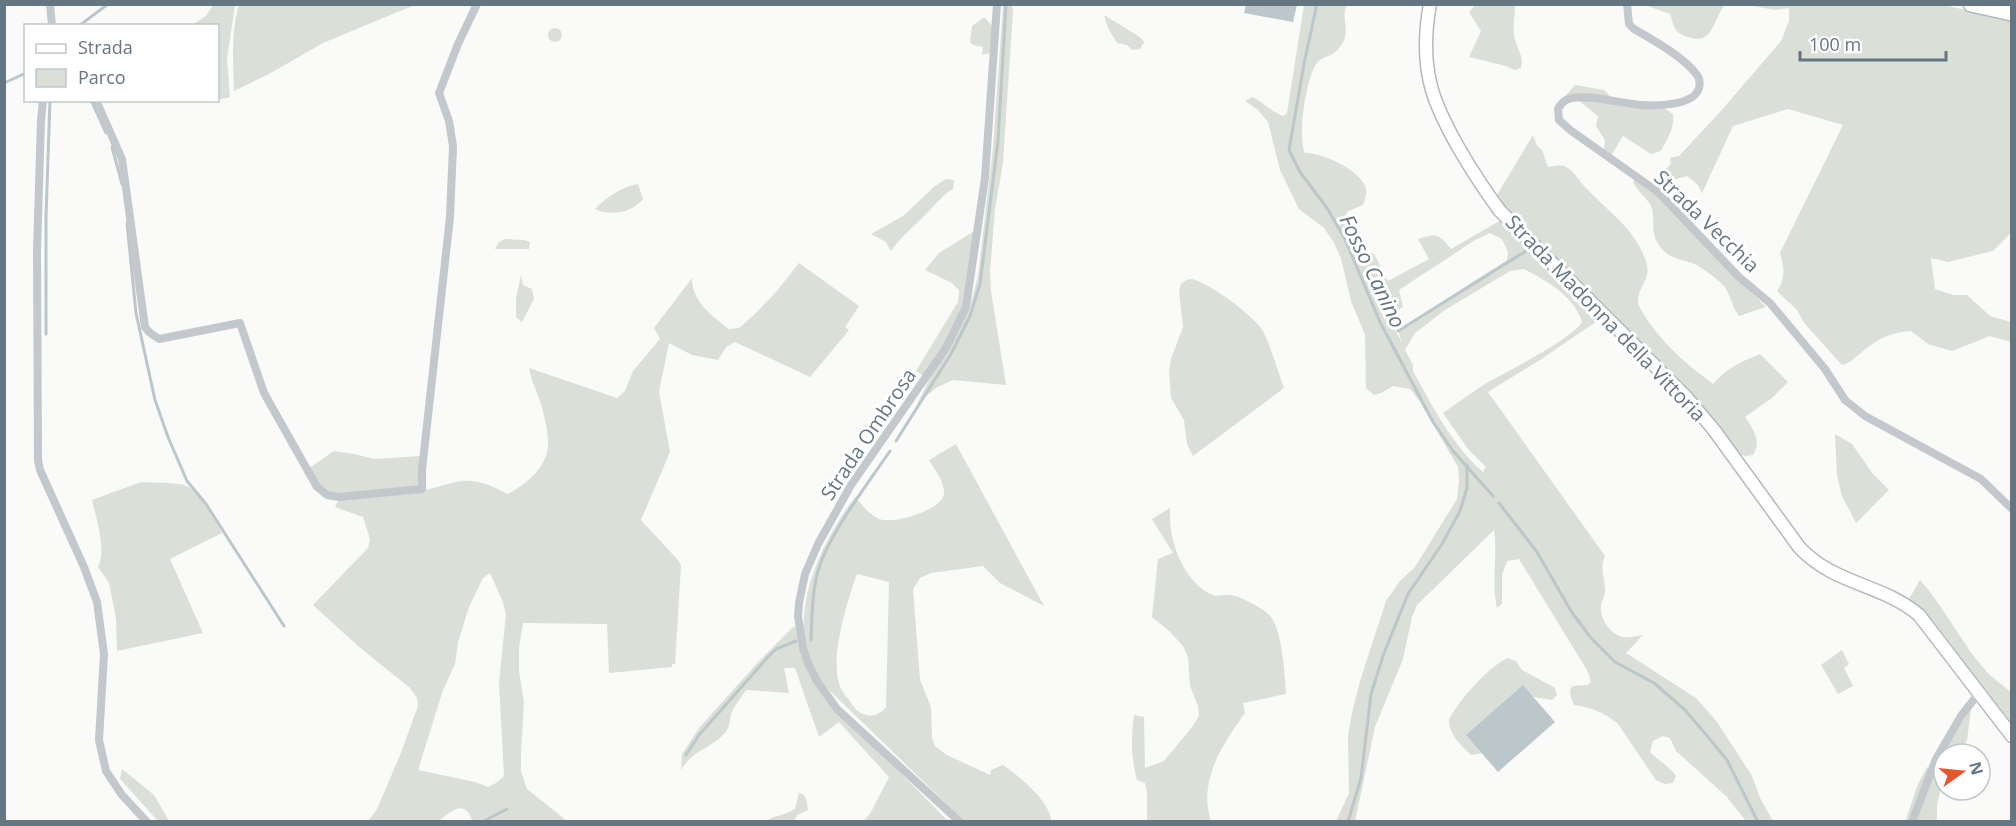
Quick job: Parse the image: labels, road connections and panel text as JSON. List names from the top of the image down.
{
  "streets": {
    "street": ["Strada Vecchia", "Strada Madonna della Vittoria", "Strada Ombrosa"]
  },
  "water": ["Fosso Canino"],
  "legend": ["Strada", "Parco"],
  "scale_bar": "100 m",
  "north": "right"
}
